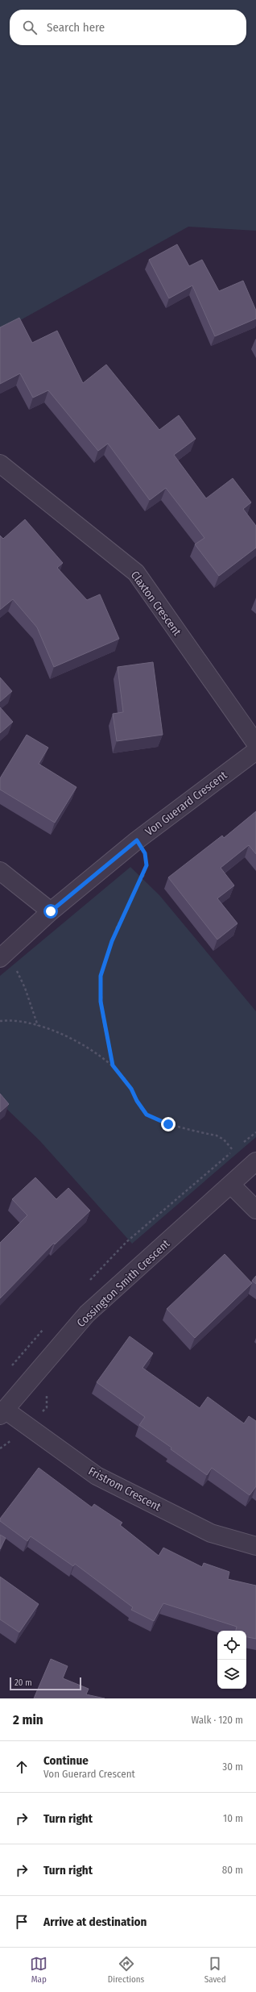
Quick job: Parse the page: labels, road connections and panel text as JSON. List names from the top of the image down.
{
  "streets": {
    "street": [
      "Claxton Crescent",
      "Von Guerard Crescent",
      "Cossington Smith Crescent",
      "Fristrom Crescent"
    ]
  },
  "crossings": [
    ["Cossington Smith Crescent", "Fristrom Crescent"]
  ],
  "scale_bar": "20 m",
  "page": {
    "search": "Search here",
    "scale": "20 m",
    "heading": ["2 min", "Walk · 120 m"],
    "list": [
      ["Continue", "Von Guerard Crescent", "30 m"],
      ["Turn right", "10 m"],
      ["Turn right", "80 m"],
      "Arrive at destination"
    ],
    "nav": ["Map", "Directions", "Saved"]
  }
}
